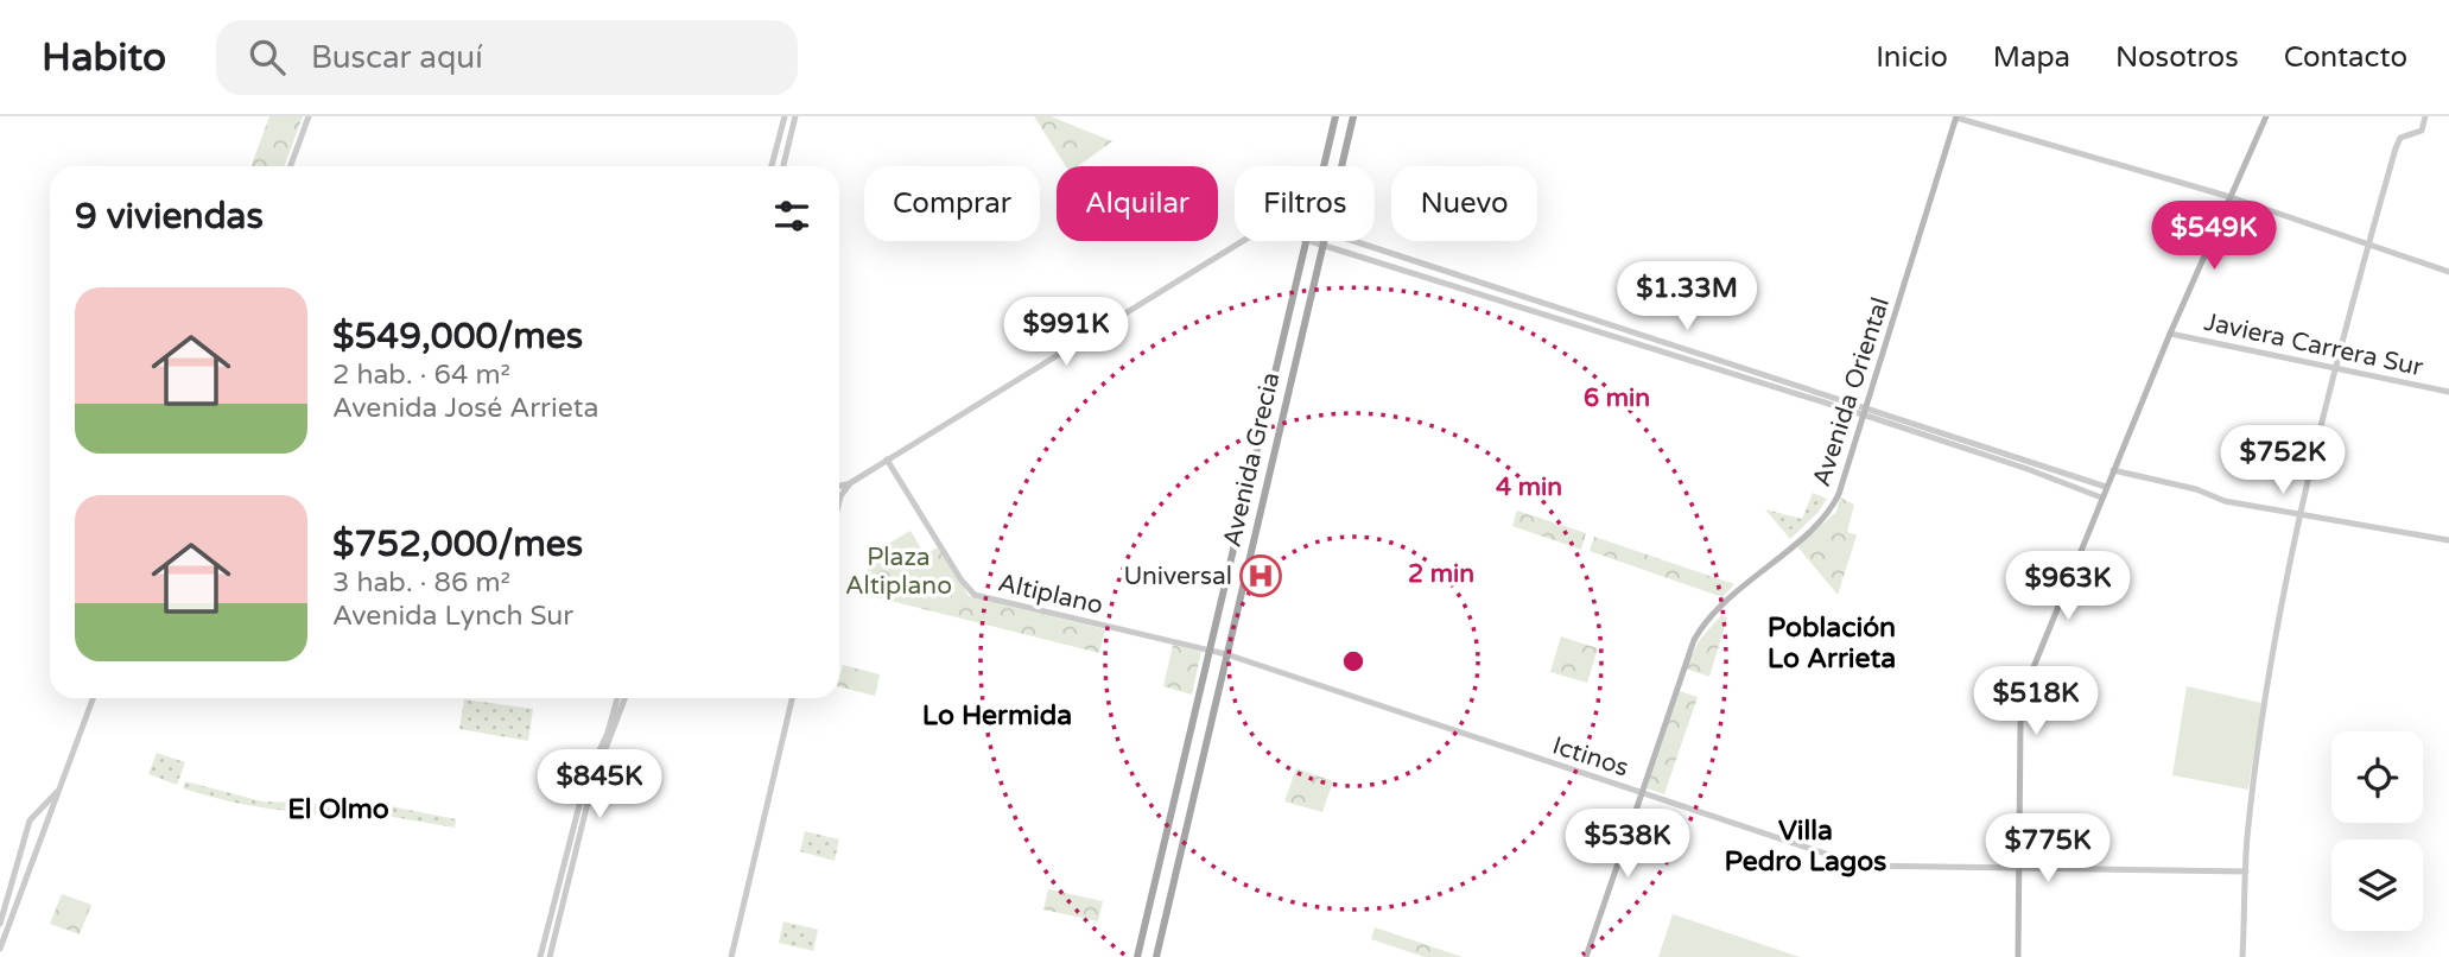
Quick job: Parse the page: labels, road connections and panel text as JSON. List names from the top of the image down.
{
  "streets": {
    "main road": ["Avenida Oriental", "Avenida Grecia"],
    "street": ["Javiera Carrera Sur", "Altiplano", "Ictinos"]
  },
  "crossings": [
    ["Avenida Oriental", "Ictinos"],
    ["Avenida Grecia", "Altiplano"],
    ["Avenida Grecia", "Ictinos"],
    ["Altiplano", "Ictinos"]
  ],
  "districts": [
    "Población Lo Arrieta",
    "Lo Hermida",
    "El Olmo",
    "Villa Pedro Lagos"
  ],
  "parks": ["Plaza Altiplano"],
  "places": {
    "hospital": ["Universal"]
  },
  "page": {
    "header": "Habito",
    "search": "Buscar aquí",
    "nav": [
      "Inicio",
      "Mapa",
      "Nosotros",
      "Contacto"
    ],
    "chip": [
      "Comprar",
      "Alquilar",
      "Filtros",
      "Nuevo"
    ],
    "heading": "9 viviendas",
    "price": [
      "$549K",
      "$1.33M",
      "$991K",
      "$752K",
      "$963K",
      "$518K",
      "$845K",
      "$538K",
      "$775K"
    ],
    "list": [
      {
        "name": "$549,000/mes",
        "note": "2 hab. · 64 m² · Avenida José Arrieta"
      },
      {
        "name": "$752,000/mes",
        "note": "3 hab. · 86 m² · Avenida Lynch Sur"
      }
    ]
  },
  "rings": ["6 min", "4 min", "2 min"]
}
